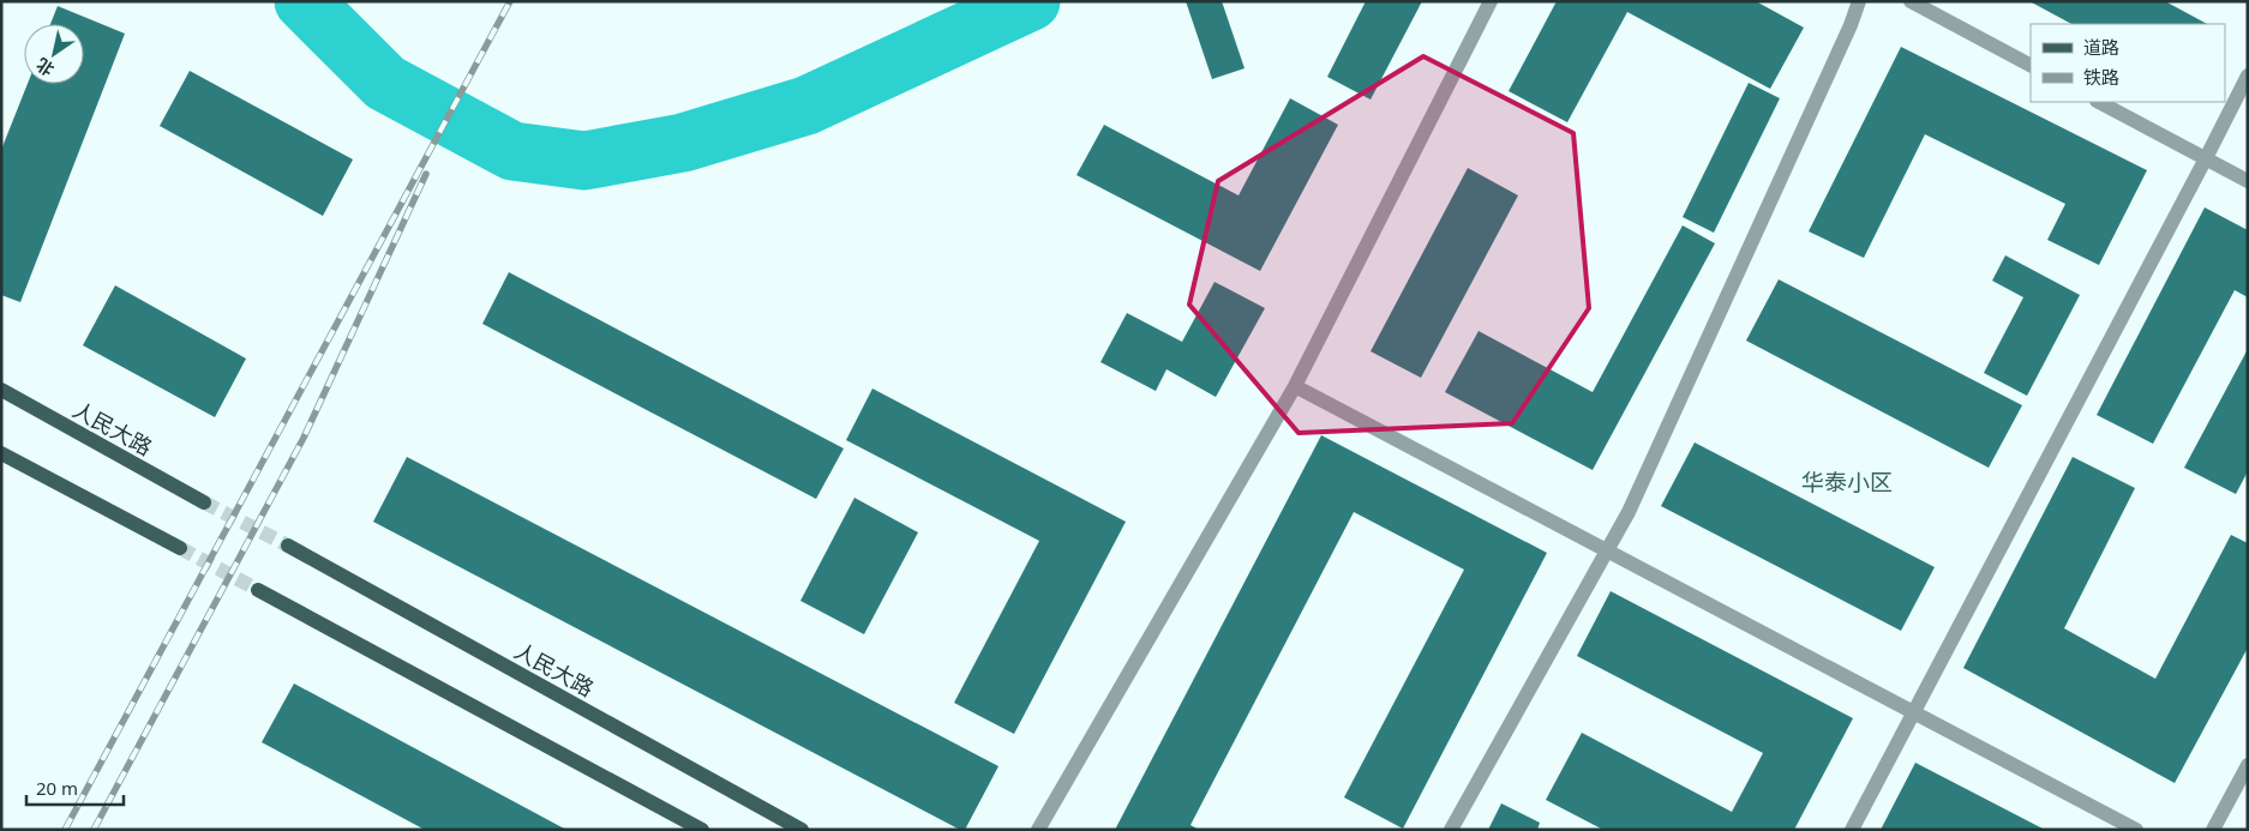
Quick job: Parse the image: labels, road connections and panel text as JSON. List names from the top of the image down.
{
  "streets": {
    "main road": ["人民大路"]
  },
  "districts": ["华泰小区"],
  "legend": ["道路", "铁路"],
  "scale_bar": "20 m",
  "north": "bottom left"
}
